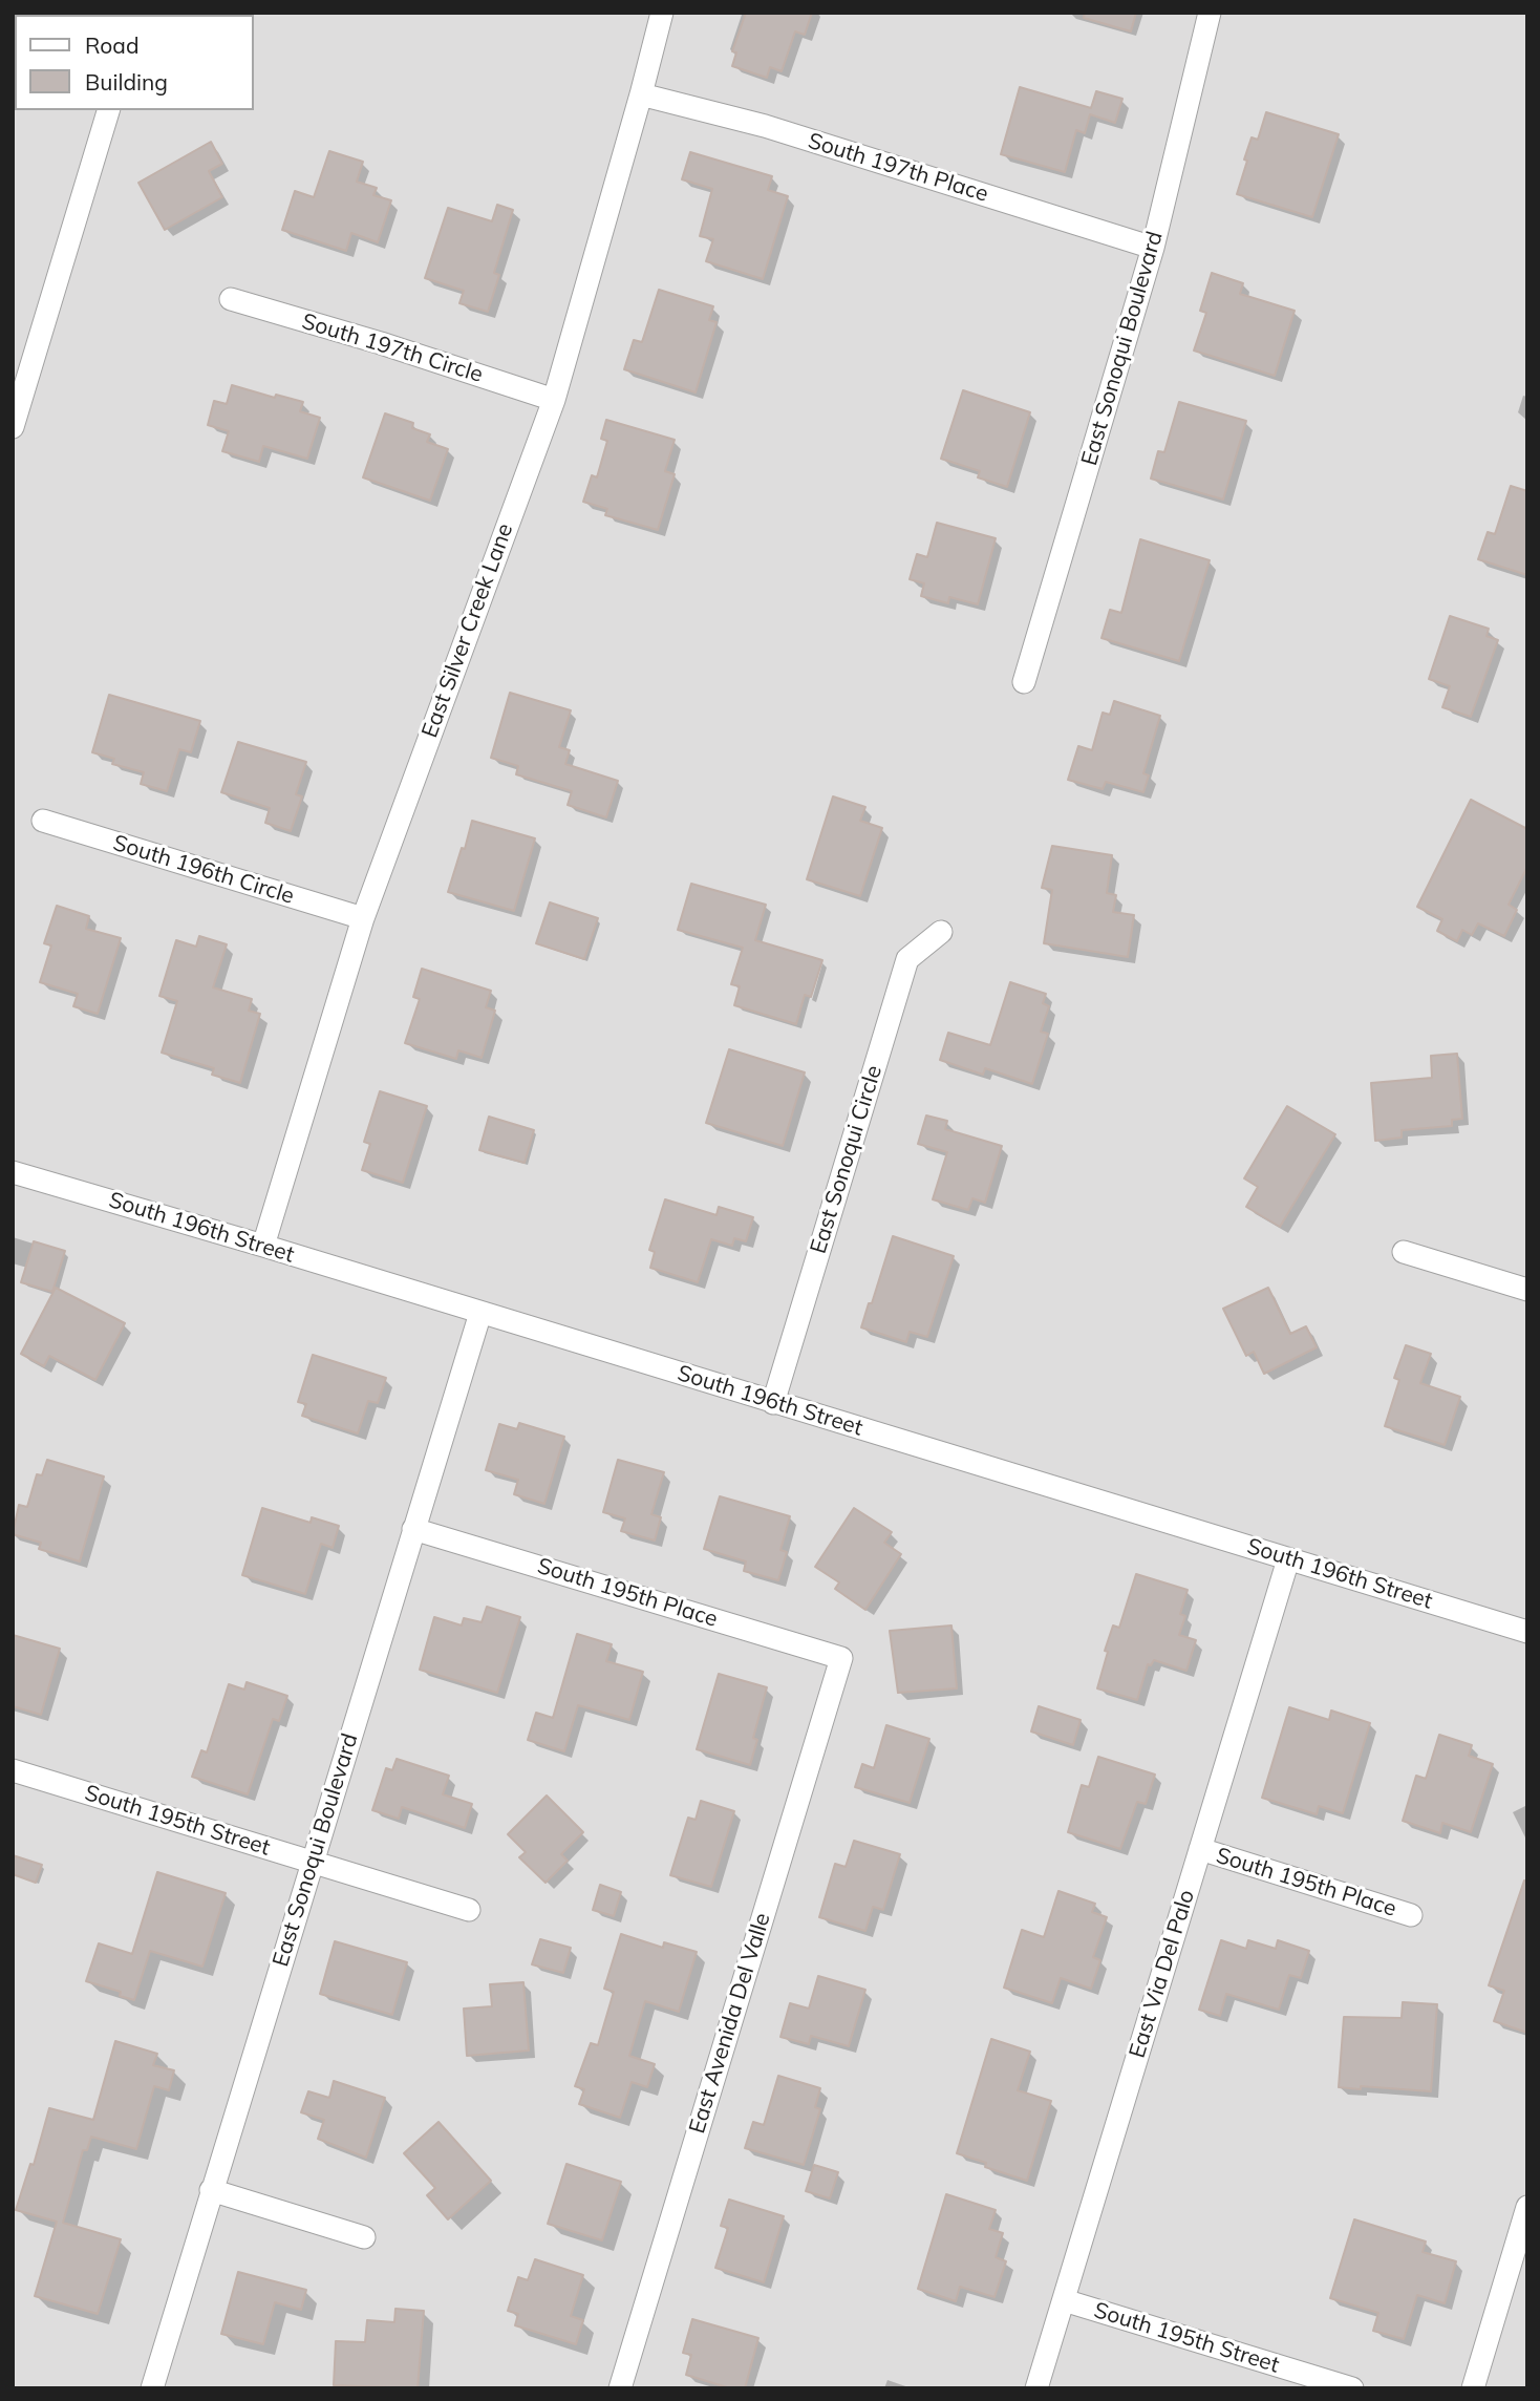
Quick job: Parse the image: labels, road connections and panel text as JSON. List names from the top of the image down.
{
  "streets": {
    "street": [
      "South 197th Place",
      "South 197th Circle",
      "East Sonoqui Boulevard",
      "East Silver Creek Lane",
      "South 196th Circle",
      "East Sonoqui Circle",
      "South 196th Street",
      "South 195th Place",
      "South 195th Street",
      "East Via Del Palo",
      "East Avenida Del Valle"
    ]
  },
  "crossings": [
    ["South 197th Place", "East Sonoqui Boulevard"],
    ["South 197th Place", "East Silver Creek Lane"],
    ["South 197th Circle", "East Silver Creek Lane"],
    ["East Sonoqui Boulevard", "South 196th Street"],
    ["East Sonoqui Boulevard", "South 195th Place"],
    ["East Sonoqui Boulevard", "South 195th Street"],
    ["East Silver Creek Lane", "South 196th Circle"],
    ["East Silver Creek Lane", "South 196th Street"],
    ["East Sonoqui Circle", "South 196th Street"],
    ["South 196th Street", "East Via Del Palo"],
    ["South 195th Place", "East Via Del Palo"],
    ["South 195th Place", "East Avenida Del Valle"],
    ["South 195th Street", "East Via Del Palo"]
  ],
  "legend": ["Road", "Building"]
}
